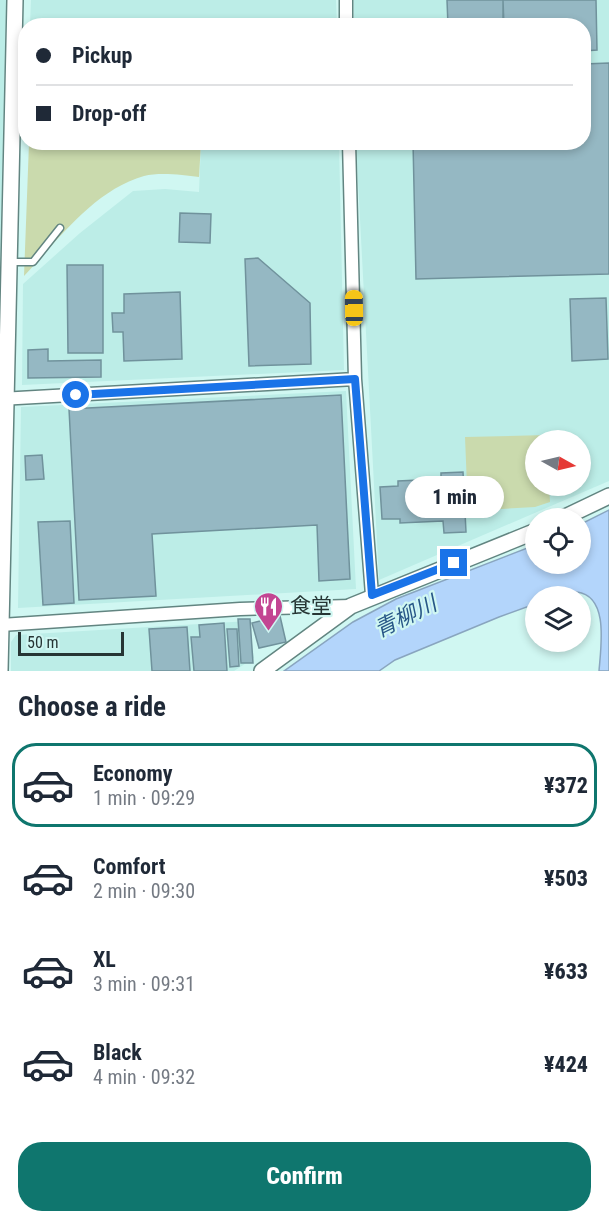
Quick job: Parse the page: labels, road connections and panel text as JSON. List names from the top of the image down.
{
  "water": ["青柳川"],
  "places": {
    "restaurant": ["食堂"]
  },
  "scale_bar": "50 m",
  "north": "right",
  "page": {
    "banner": ["Pickup", "Drop-off"],
    "bubble": "1 min",
    "scale": "50 m",
    "heading": "Choose a ride",
    "list": [
      {
        "name": "Economy",
        "note": "1 min · 09:29",
        "value": "¥372"
      },
      {
        "name": "Comfort",
        "note": "2 min · 09:30",
        "value": "¥503"
      },
      {
        "name": "XL",
        "note": "3 min · 09:31",
        "value": "¥633"
      },
      {
        "name": "Black",
        "note": "4 min · 09:32",
        "value": "¥424"
      }
    ],
    "buttons": "Confirm"
  }
}
